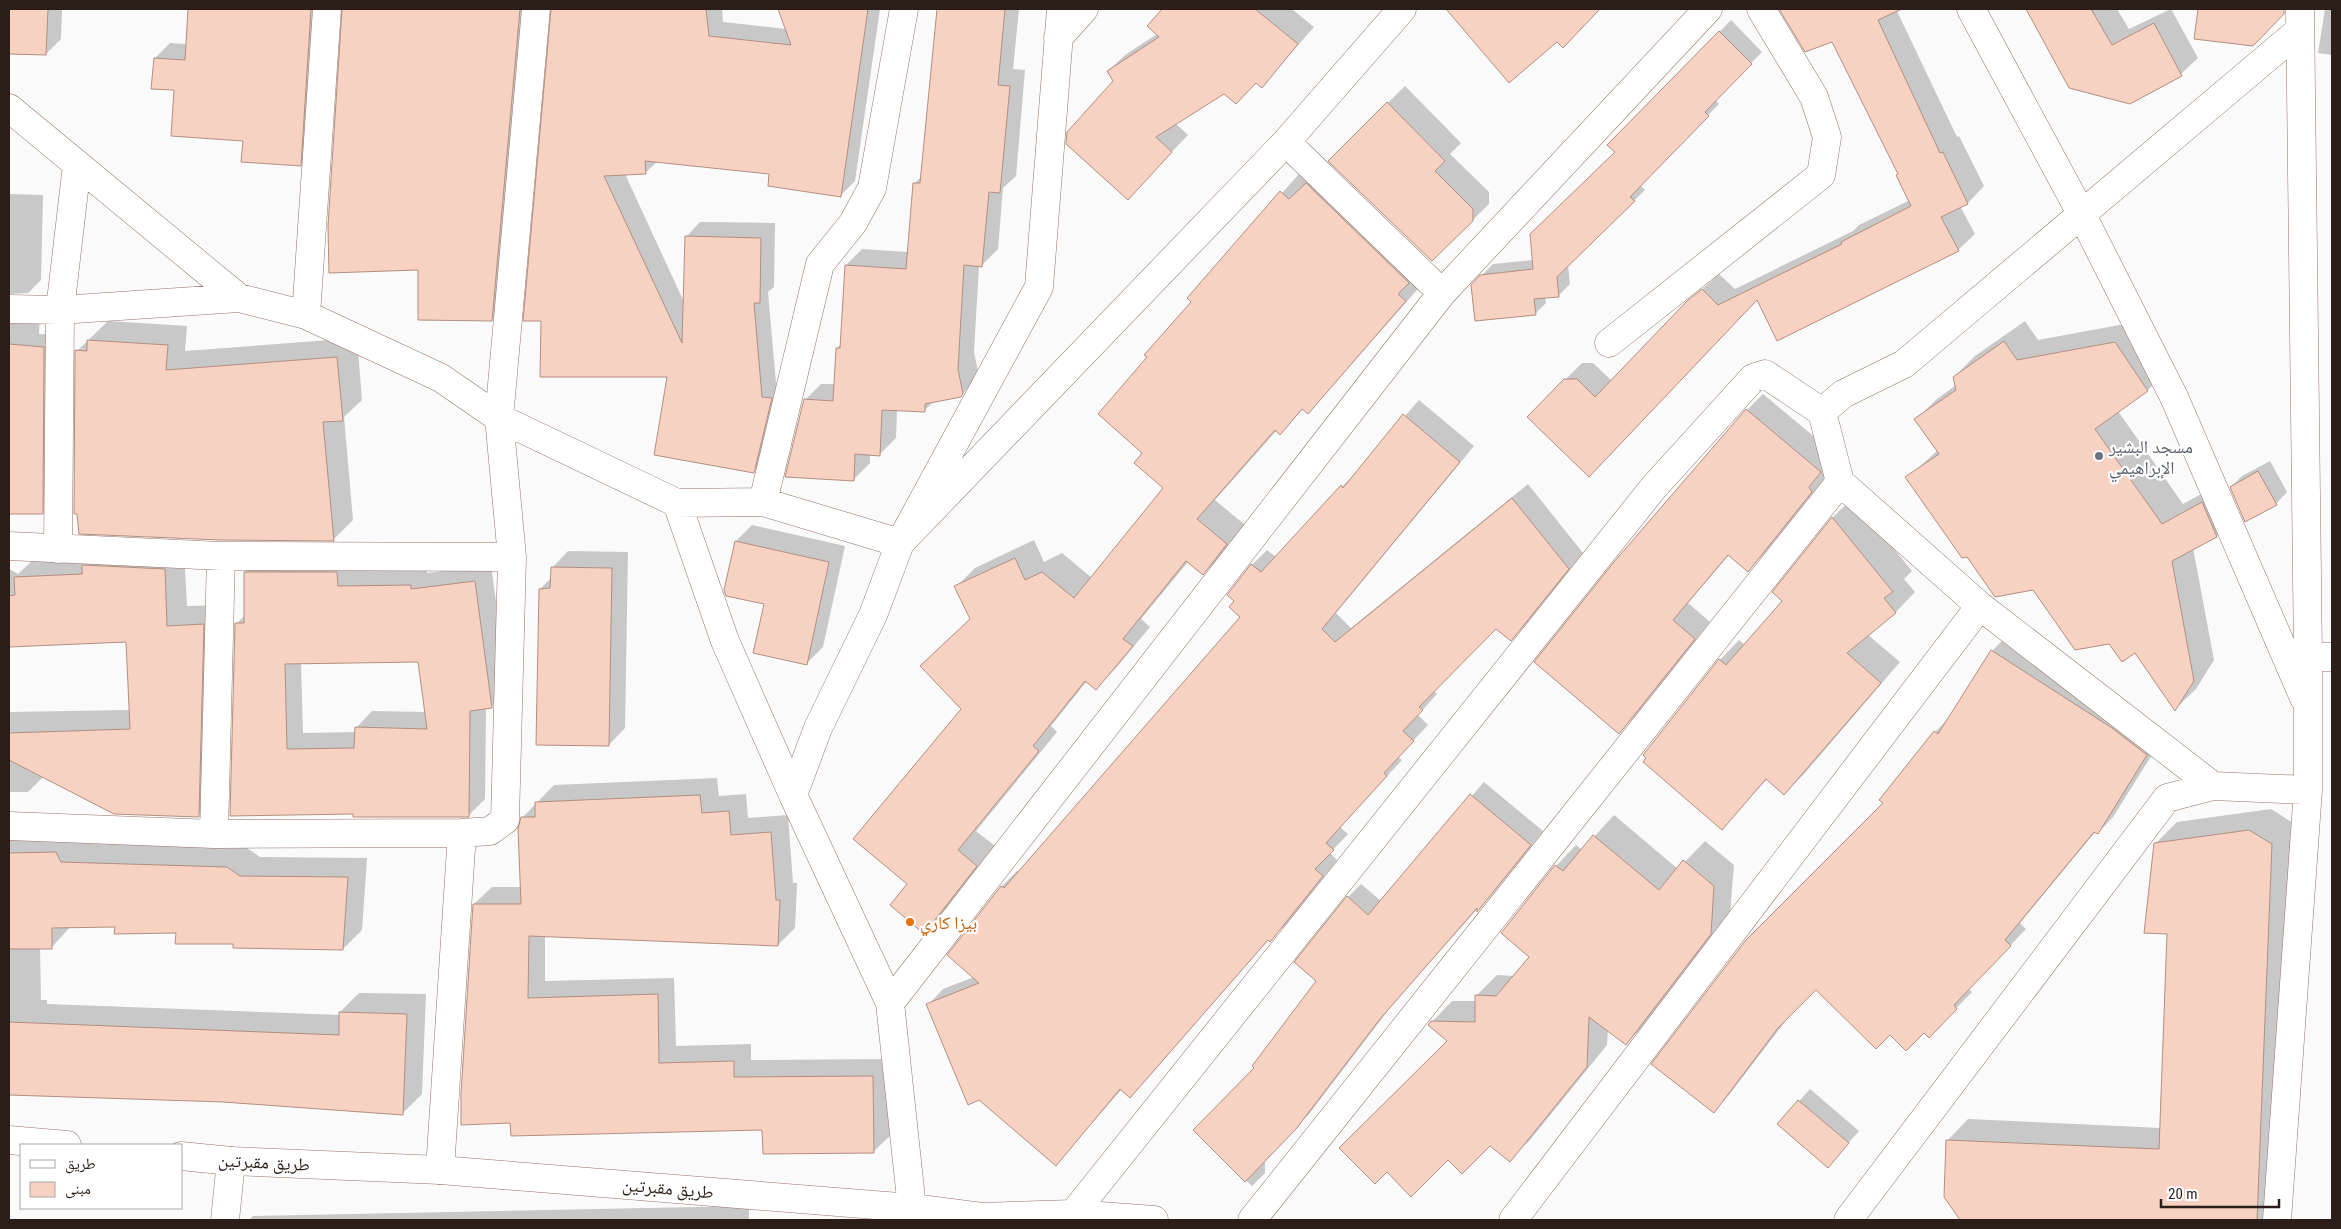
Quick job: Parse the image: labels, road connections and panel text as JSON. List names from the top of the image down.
{
  "streets": {
    "street": ["طريق مقبرتين"]
  },
  "places": ["مسجد البشير الإبراهيمي", "بيزا كاري"],
  "legend": ["طريق", "مبنى"],
  "scale_bar": "20 m"
}
